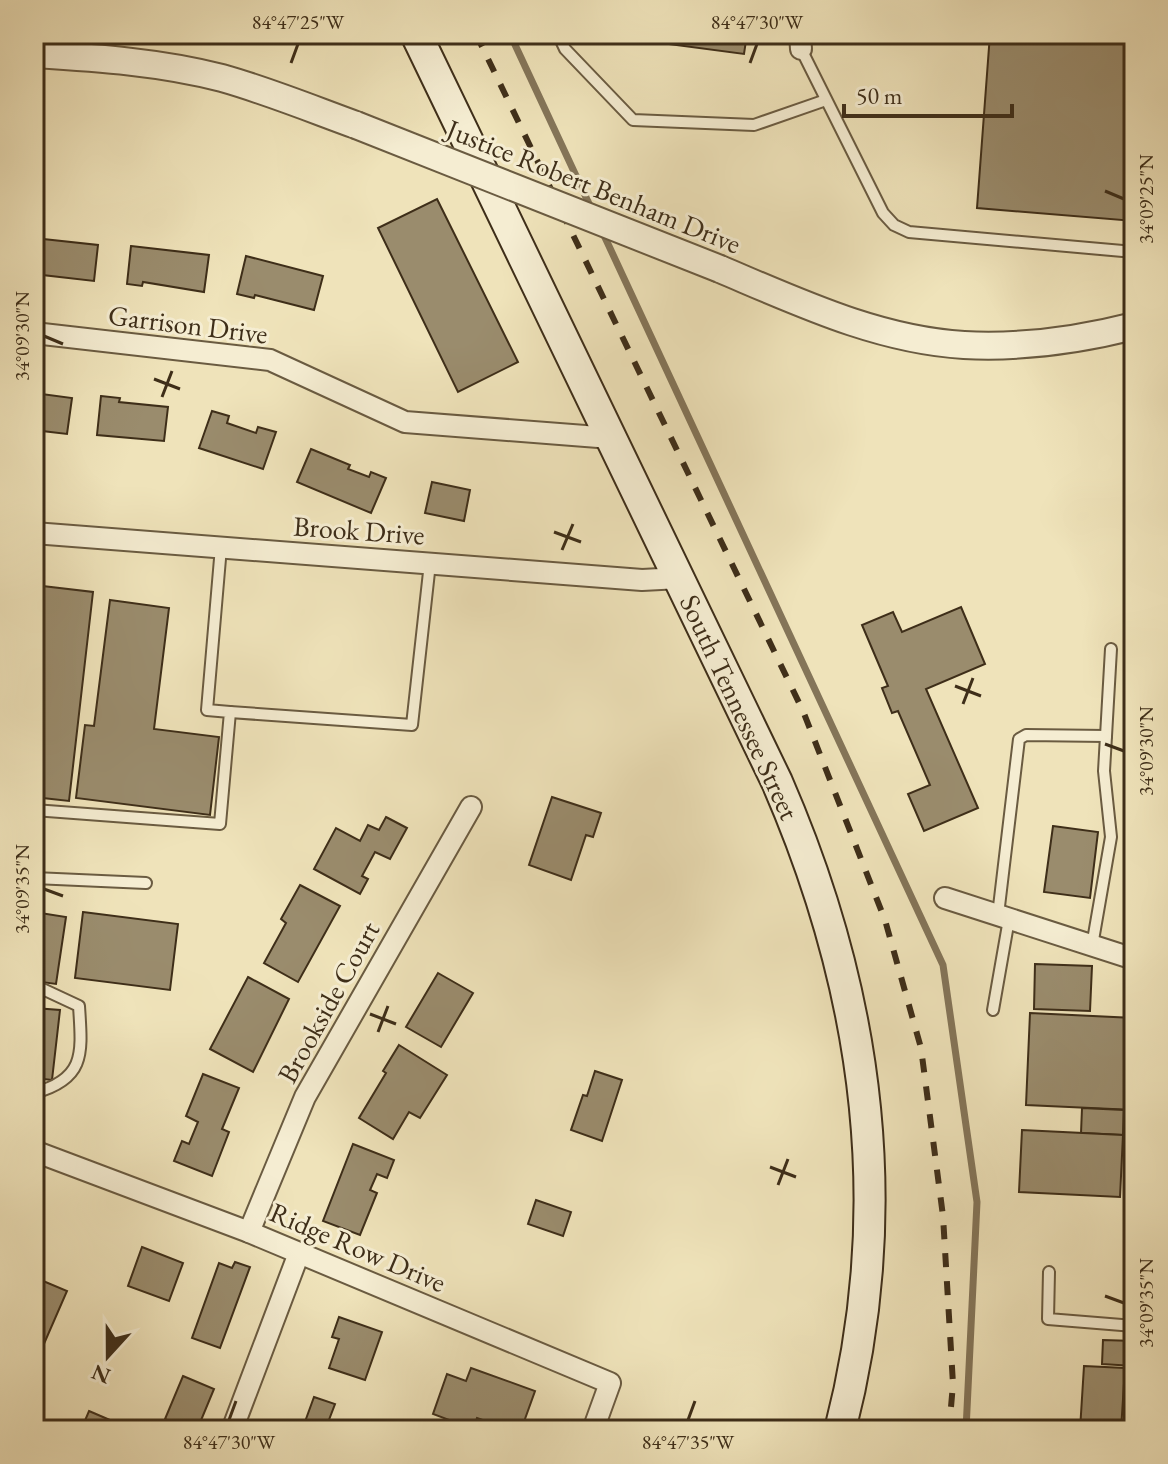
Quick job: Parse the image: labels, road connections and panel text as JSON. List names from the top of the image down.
{
  "streets": {
    "main road": ["South Tennessee Street"],
    "street": [
      "Justice Robert Benham Drive",
      "Garrison Drive",
      "Brook Drive",
      "Brookside Court",
      "Ridge Row Drive"
    ]
  },
  "crossings": [
    ["Garrison Drive", "South Tennessee Street"],
    ["Brook Drive", "South Tennessee Street"],
    ["Brookside Court", "Ridge Row Drive"]
  ],
  "scale_bar": "50 m",
  "north": "bottom",
  "coordinates": [
    "84°47'25\"W",
    "84°47'30\"W",
    "34°09'25\"N",
    "34°09'30\"N",
    "34°09'35\"N",
    "84°47'35\"W"
  ]
}
